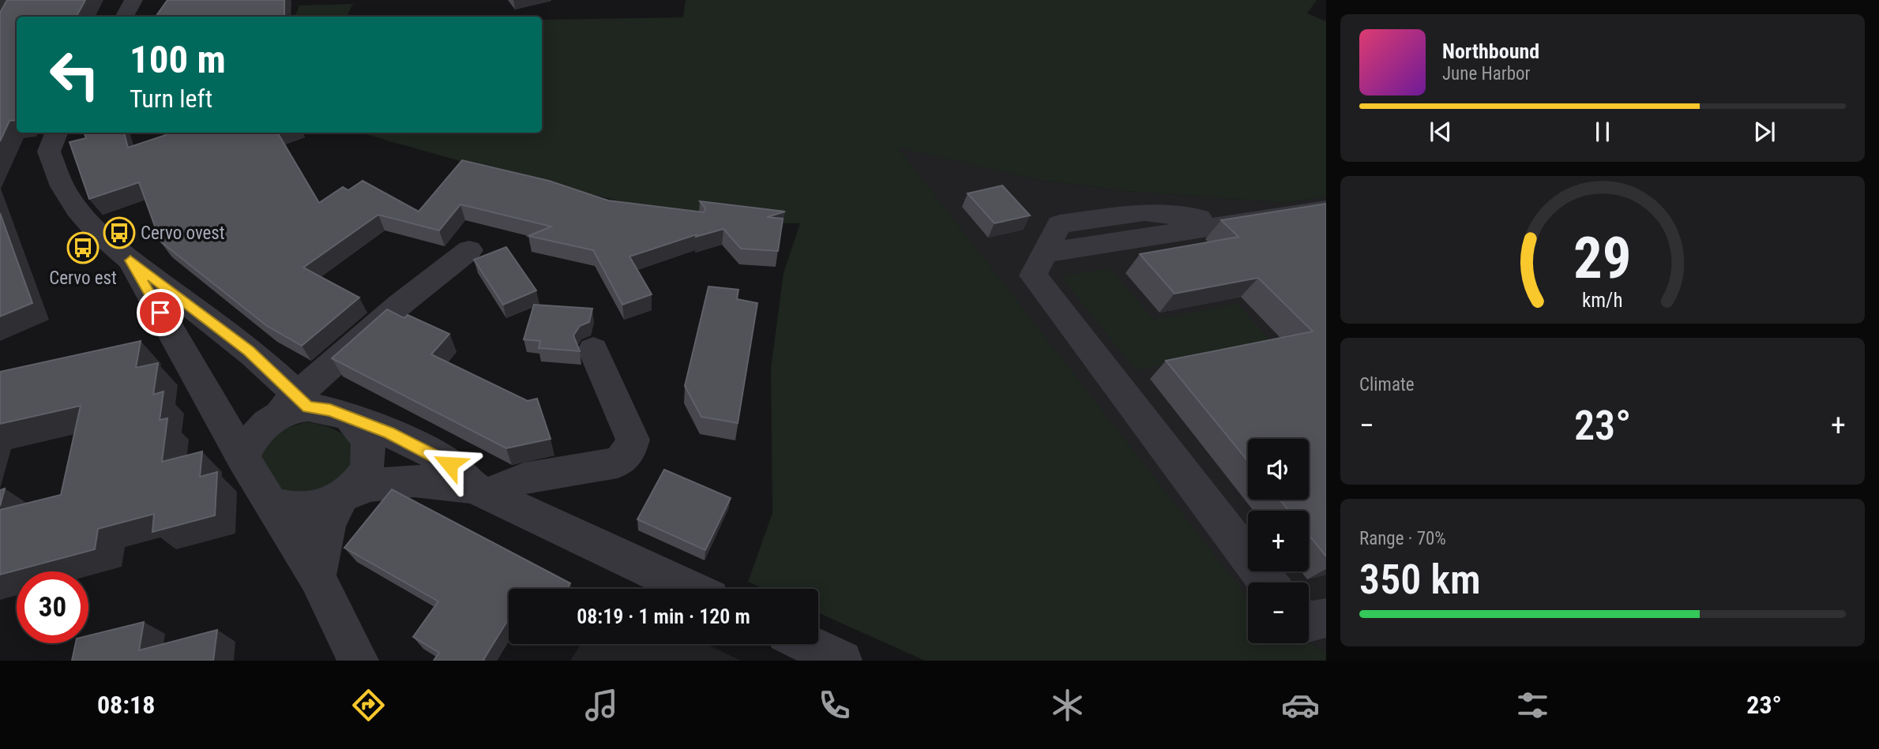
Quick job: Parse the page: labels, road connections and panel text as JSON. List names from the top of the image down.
{
  "places": {
    "bus stop": ["Cervo ovest", "Cervo est"]
  },
  "page": {
    "turn": ["100 m", "Turn left"],
    "song": ["Northbound", "June Harbor"],
    "tile": [
      "Climate",
      ["Range · 70%", "350 km"]
    ],
    "heat": ["−", "23°", "+"],
    "map_buttons": ["+", "−"],
    "limit": "30",
    "trip": "08:19 · 1 min · 120 m",
    "tabs": ["08:18", "23°"],
    "gauge": ["29", "km/h"]
  }
}
